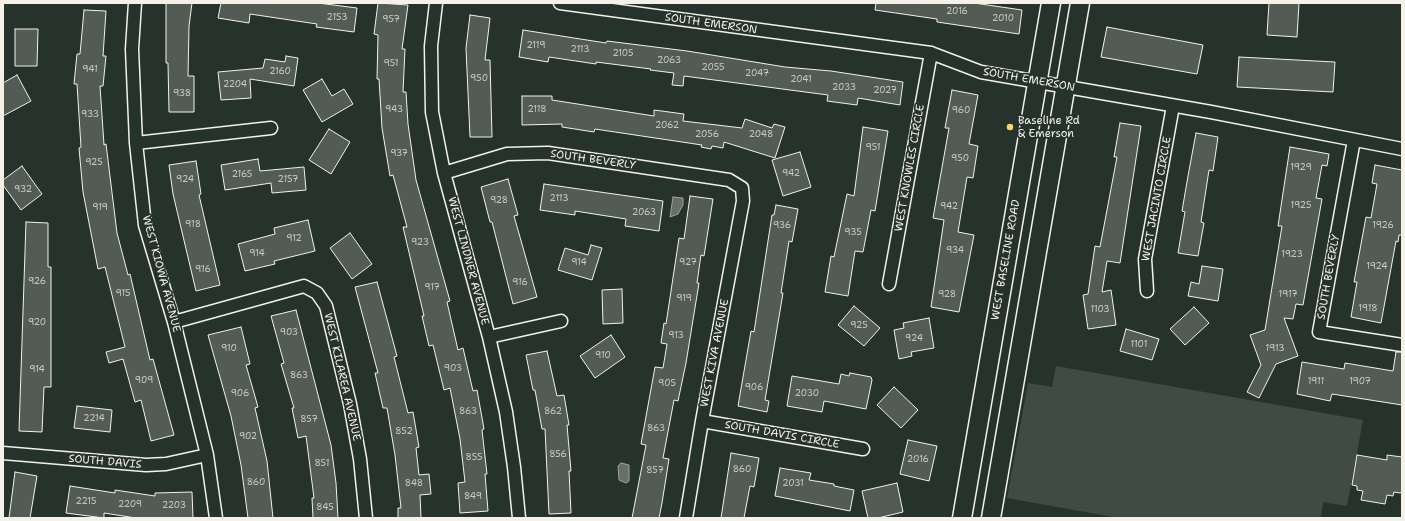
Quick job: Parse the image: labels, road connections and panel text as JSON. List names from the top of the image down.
{
  "streets": {
    "main road": ["WEST BASELINE ROAD"],
    "street": [
      "SOUTH EMERSON",
      "SOUTH BEVERLY",
      "WEST KNOWLES CIRCLE",
      "WEST JACINTO CIRCLE",
      "WEST LINDNER AVENUE",
      "WEST KIOWA AVENUE",
      "WEST KIVA AVENUE",
      "WEST KILAREA AVENUE",
      "SOUTH DAVIS CIRCLE",
      "SOUTH DAVIS"
    ]
  },
  "crossings": [
    ["SOUTH EMERSON", "SOUTH BEVERLY"],
    ["SOUTH EMERSON", "WEST KNOWLES CIRCLE"],
    ["SOUTH EMERSON", "WEST JACINTO CIRCLE"],
    ["SOUTH EMERSON", "WEST BASELINE ROAD"],
    ["SOUTH BEVERLY", "WEST LINDNER AVENUE"],
    ["SOUTH BEVERLY", "WEST KIVA AVENUE"],
    ["WEST KIOWA AVENUE", "WEST KILAREA AVENUE"],
    ["WEST KIOWA AVENUE", "SOUTH DAVIS"],
    ["WEST KIVA AVENUE", "SOUTH DAVIS CIRCLE"]
  ],
  "places": ["Baseline Rd & Emerson"],
  "house_numbers": [
    "2016",
    "2153",
    "2010",
    "957",
    "2119",
    "2113",
    "2105",
    "2063",
    "951",
    "2055",
    "941",
    "2160",
    "2047",
    "950",
    "2041",
    "2204",
    "2033",
    "2027",
    "938",
    "943",
    "2118",
    "960",
    "933",
    "2062",
    "2056",
    "2048",
    "951",
    "937",
    "950",
    "925",
    "1929",
    "942",
    "2165",
    "924",
    "2157",
    "932",
    "2113",
    "928",
    "1925",
    "942",
    "919",
    "2063",
    "918",
    "936",
    "1926",
    "935",
    "912",
    "923",
    "934",
    "914",
    "1923",
    "914",
    "927",
    "1924",
    "916",
    "926",
    "916",
    "917",
    "915",
    "928",
    "1917",
    "919",
    "1918",
    "1103",
    "920",
    "925",
    "903",
    "913",
    "924",
    "1101",
    "910",
    "1913",
    "910",
    "903",
    "914",
    "863",
    "909",
    "1911",
    "1907",
    "905",
    "906",
    "906",
    "2030",
    "863",
    "862",
    "2214",
    "857",
    "863",
    "852",
    "902",
    "856",
    "855",
    "2016",
    "851",
    "860",
    "857",
    "860",
    "848",
    "2031",
    "849",
    "2215",
    "2209",
    "2203",
    "845"
  ]
}
